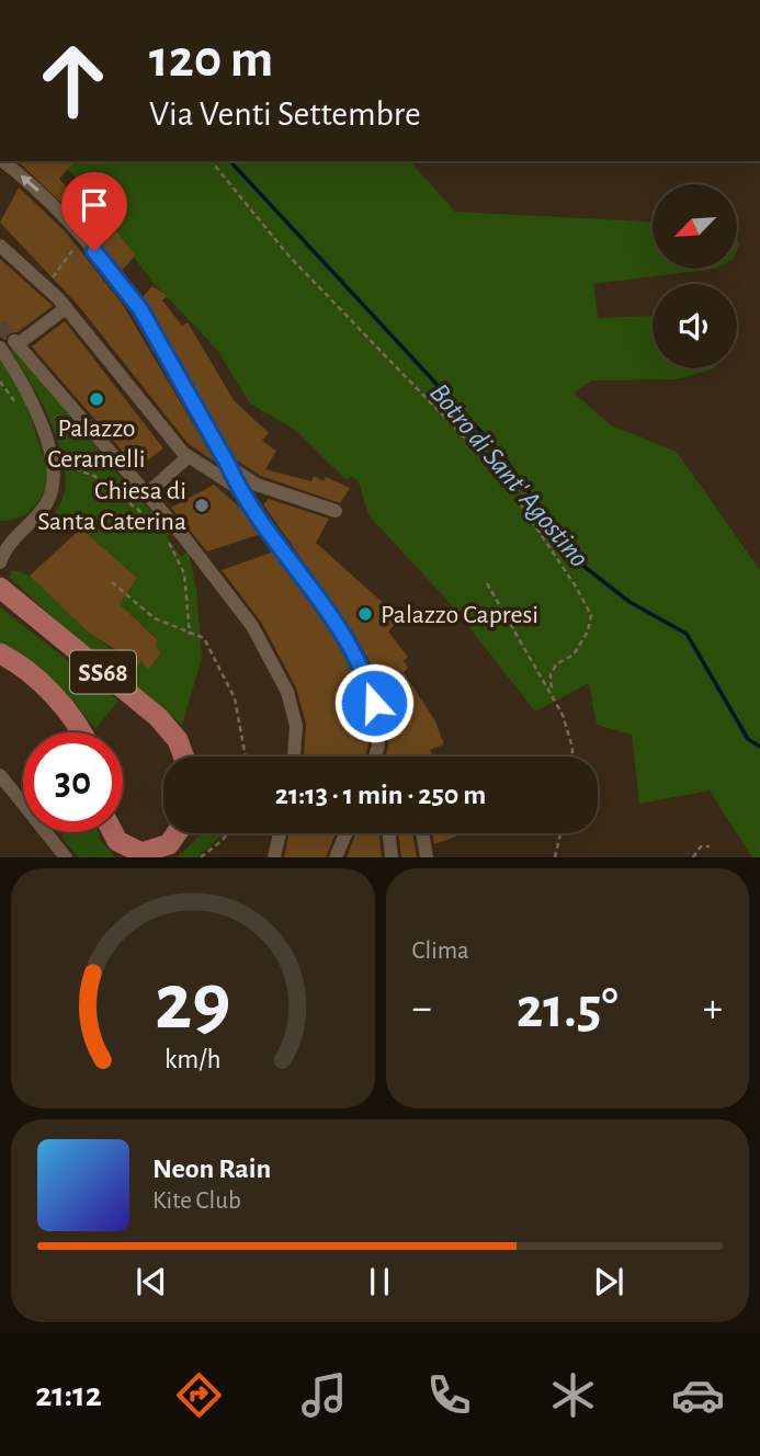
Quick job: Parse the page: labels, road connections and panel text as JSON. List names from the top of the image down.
{
  "streets": {
    "main road": ["SS68"]
  },
  "water": ["Botro di Sant' Agostino"],
  "places": ["Palazzo Ceramelli", "Chiesa di Santa Caterina", "Palazzo Capresi"],
  "north": "bottom left",
  "page": {
    "turn": ["120 m", "Via Venti Settembre"],
    "limit": "30",
    "trip": "21:13 · 1 min · 250 m",
    "tile": "Clima",
    "heat": ["−", "21.5°", "+"],
    "song": ["Neon Rain", "Kite Club"],
    "tabs": "21:12",
    "gauge": ["29", "km/h"]
  }
}
